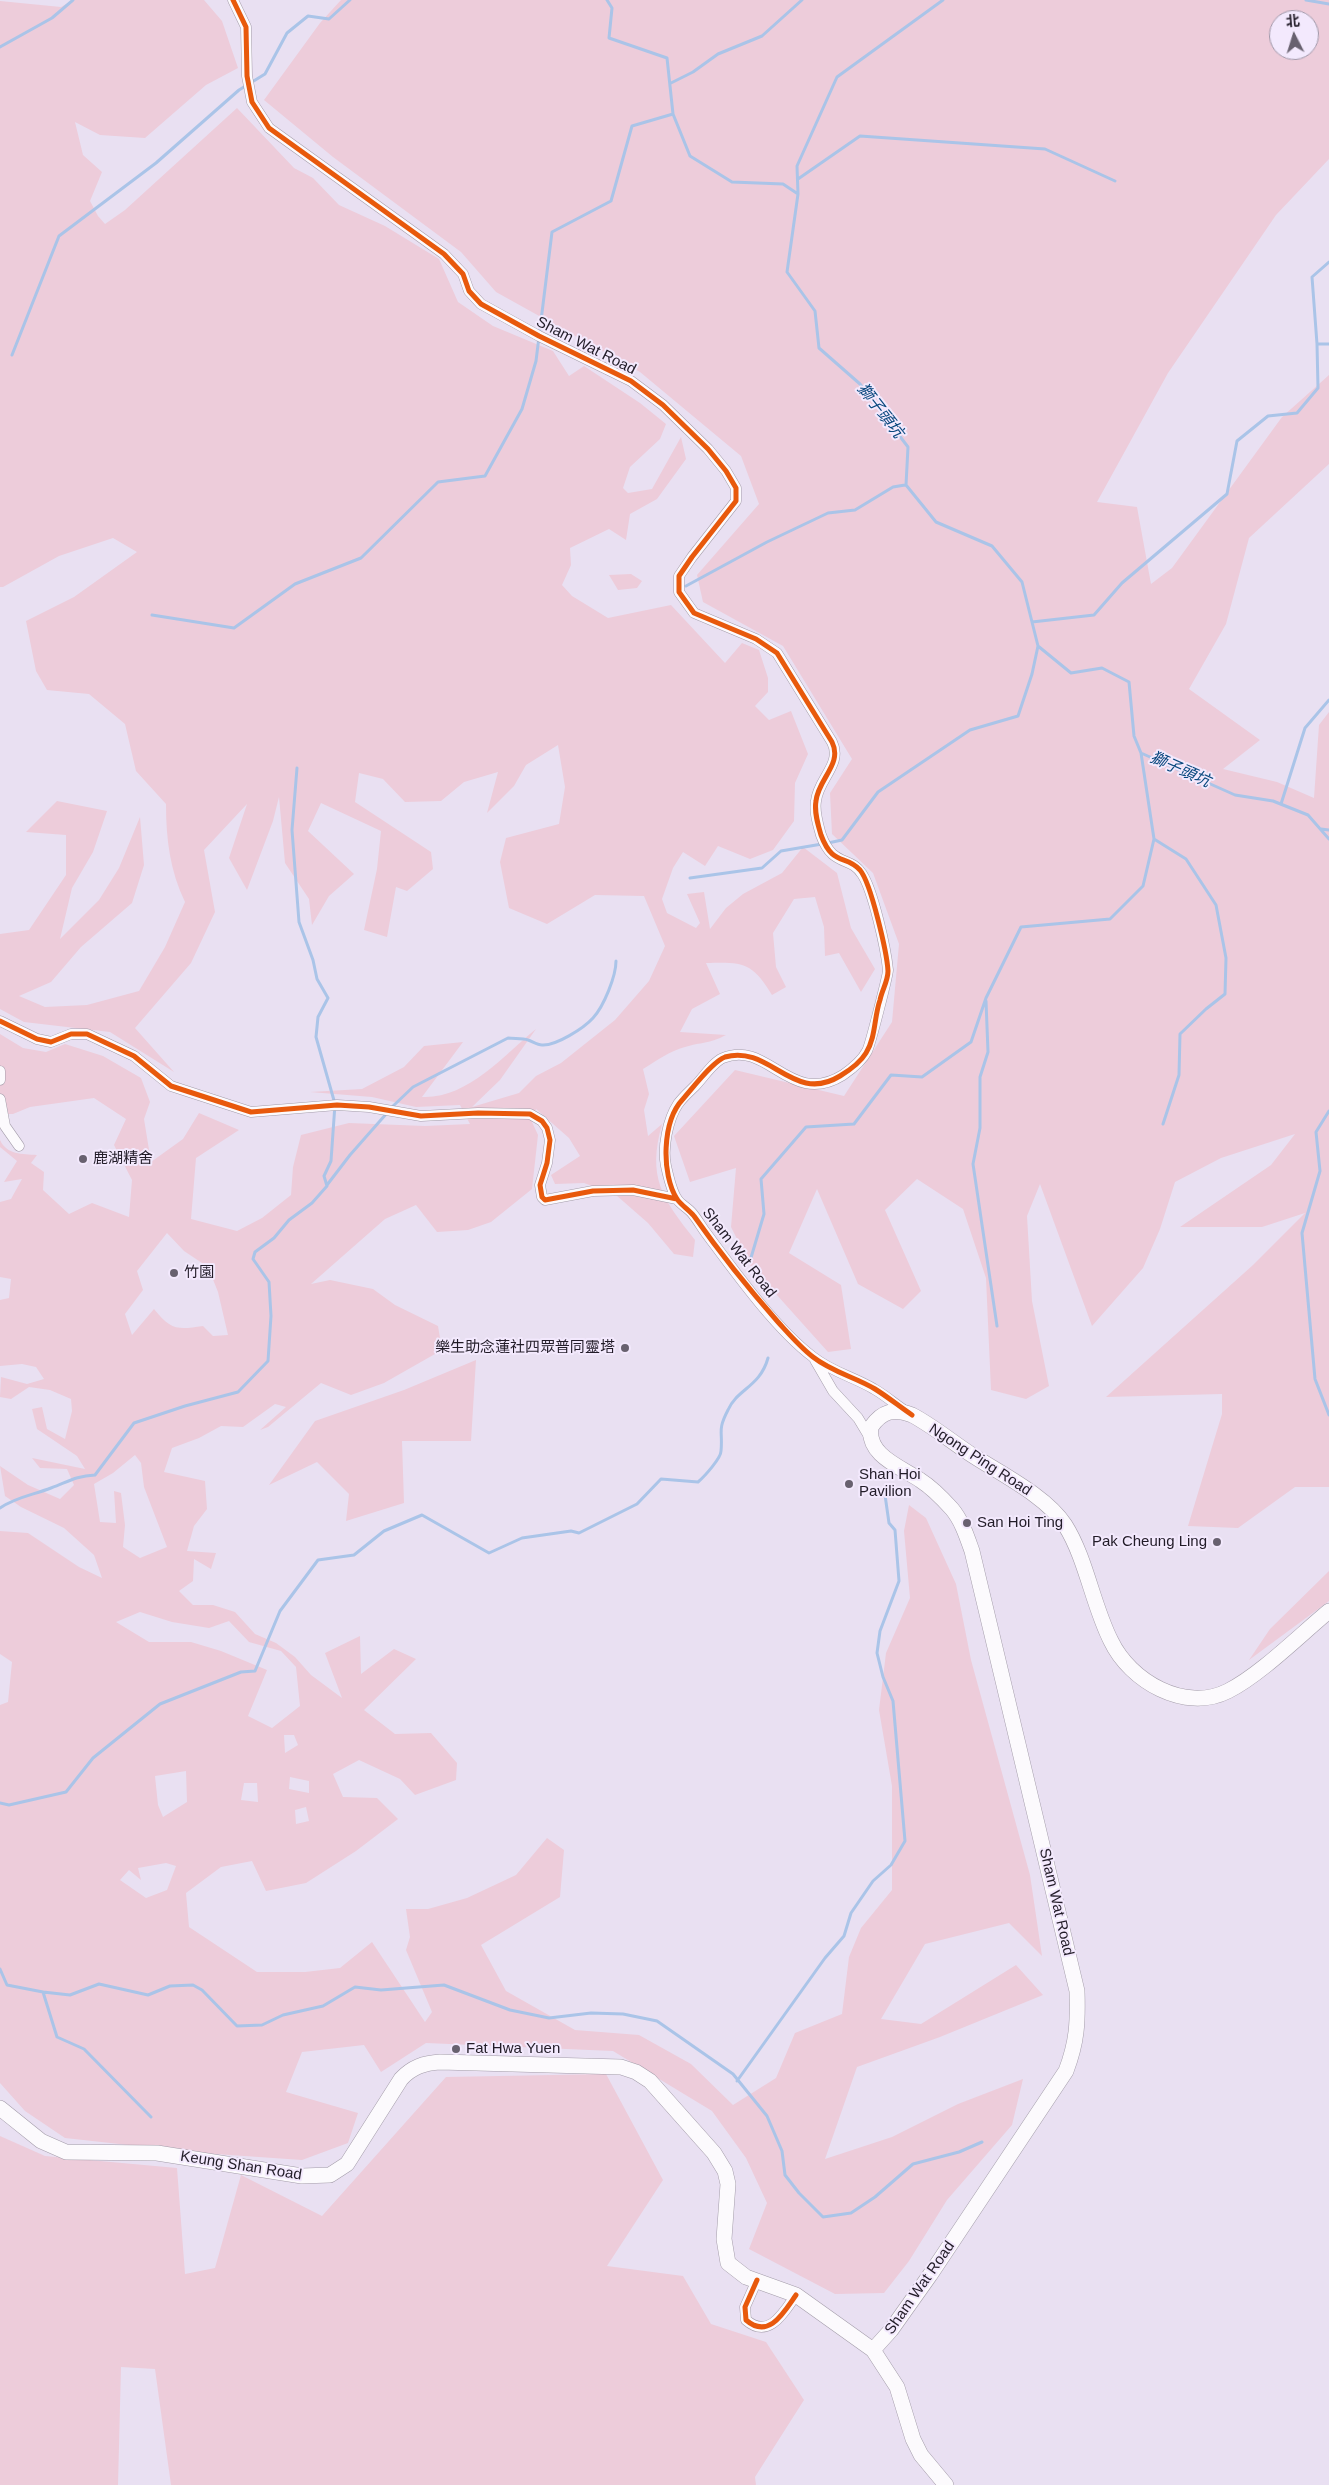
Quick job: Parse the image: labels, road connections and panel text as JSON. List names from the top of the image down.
{
  "streets": {
    "main road": ["Sham Wat Road", "Ngong Ping Road", "Keung Shan Road"]
  },
  "crossings": [
    ["Sham Wat Road", "Ngong Ping Road"],
    ["Sham Wat Road", "Keung Shan Road"]
  ],
  "water": ["獅子頭坑"],
  "places": [
    "鹿湖精舍",
    "竹園",
    "樂生助念蓮社四眾普同靈塔",
    "Shan Hoi Pavilion",
    "San Hoi Ting",
    "Pak Cheung Ling",
    "Fat Hwa Yuen"
  ],
  "north": "top"
}
